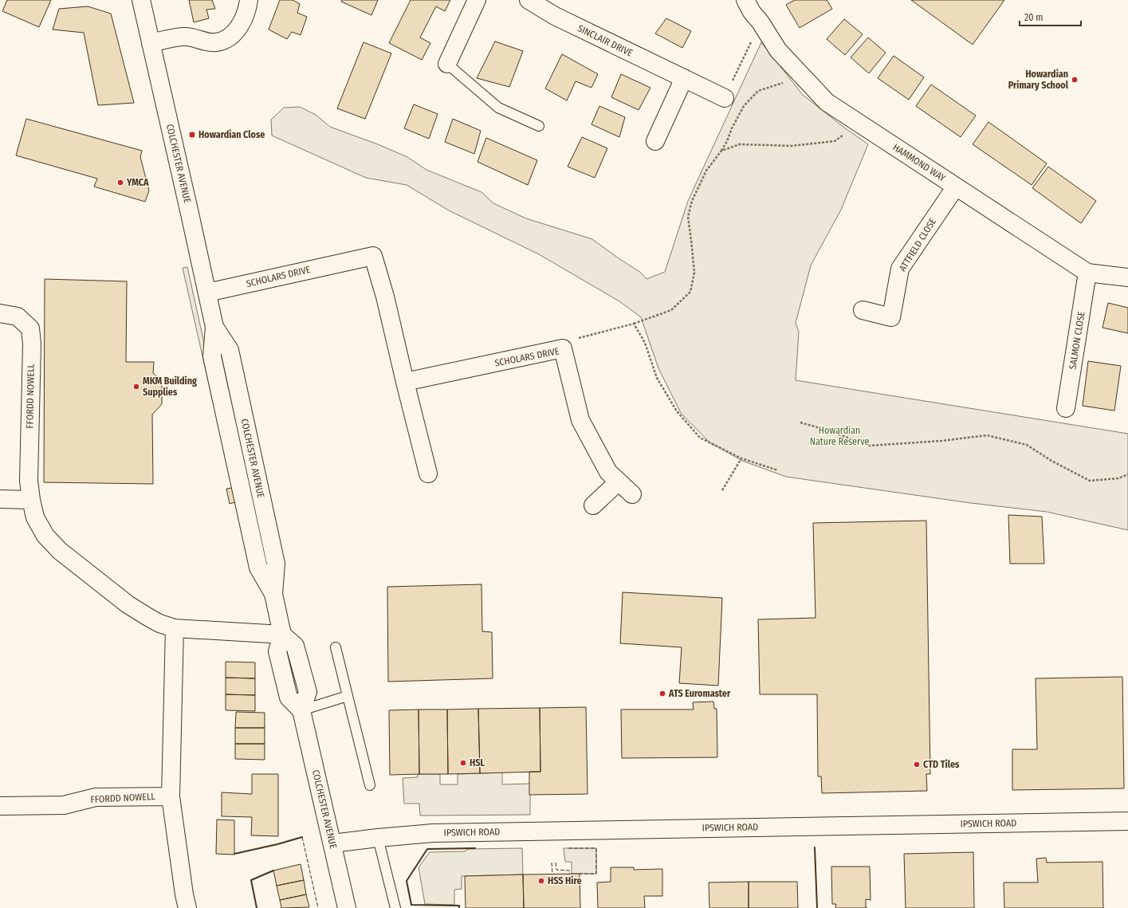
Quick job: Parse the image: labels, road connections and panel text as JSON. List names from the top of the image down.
{
  "streets": {
    "street": [
      "SINCLAIR DRIVE",
      "HAMMOND WAY",
      "COLCHESTER AVENUE",
      "ATTFIELD CLOSE",
      "SCHOLARS DRIVE",
      "SALMON CLOSE",
      "FFORDD NOWELL",
      "IPSWICH ROAD"
    ]
  },
  "crossings": [
    ["HAMMOND WAY", "ATTFIELD CLOSE"],
    ["HAMMOND WAY", "SALMON CLOSE"],
    ["COLCHESTER AVENUE", "SCHOLARS DRIVE"],
    ["COLCHESTER AVENUE", "FFORDD NOWELL"],
    ["COLCHESTER AVENUE", "IPSWICH ROAD"]
  ],
  "parks": ["Howardian Nature Reserve"],
  "places": {
    "other": [
      "Howardian Primary School",
      "YMCA",
      "MKM Building Supplies",
      "ATS Euromaster",
      "HSL",
      "CTD Tiles",
      "HSS Hire"
    ],
    "transit": ["Howardian Close"]
  },
  "scale_bar": "20 m"
}
